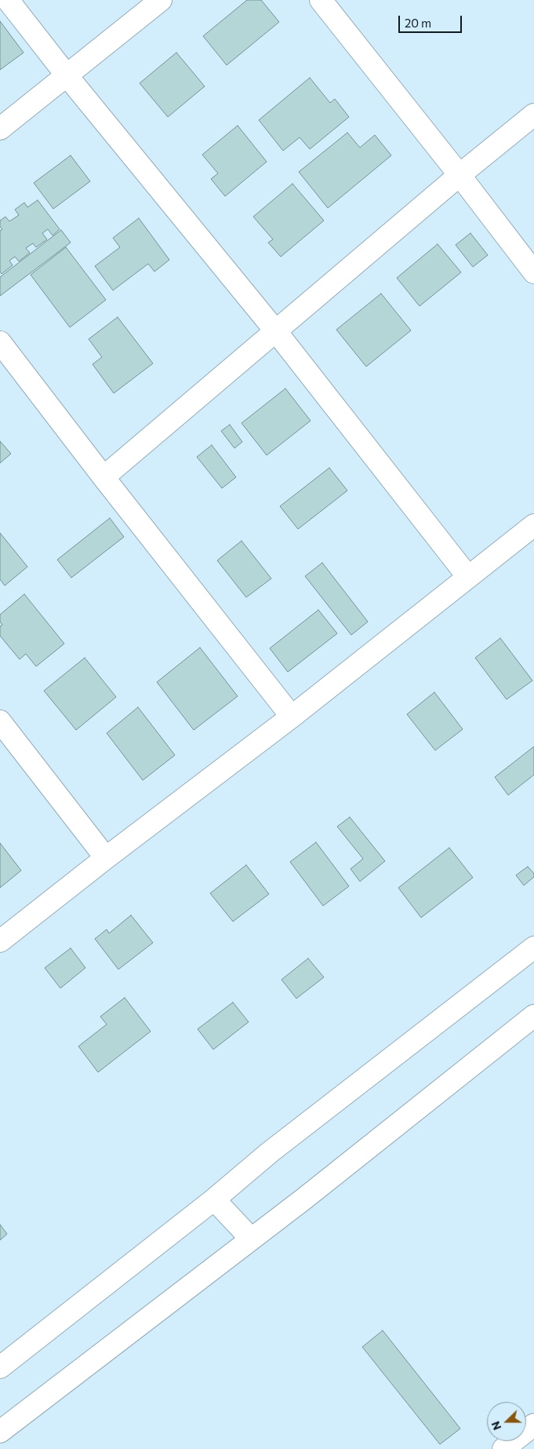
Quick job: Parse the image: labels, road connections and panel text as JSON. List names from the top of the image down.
{
  "scale_bar": "20 m",
  "north": "left"
}
